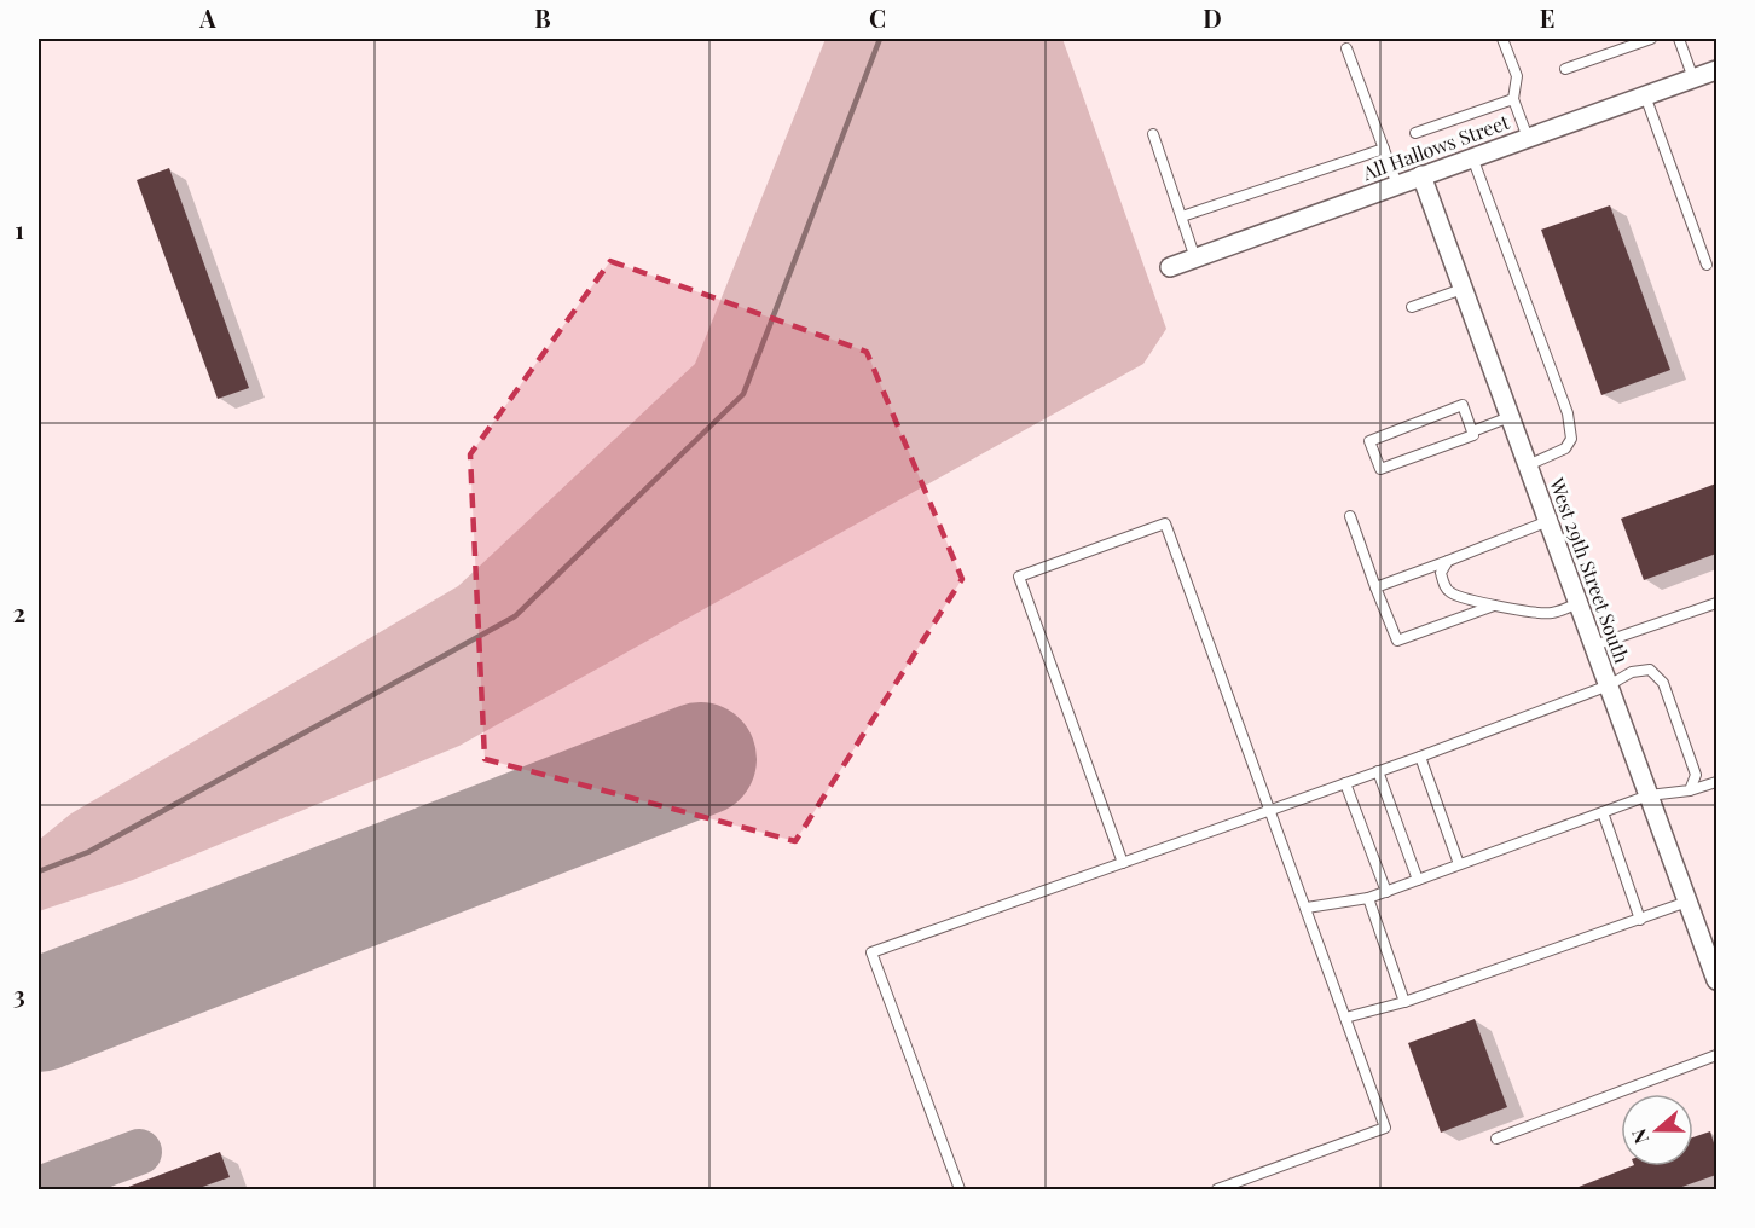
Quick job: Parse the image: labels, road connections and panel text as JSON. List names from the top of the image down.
{
  "streets": {
    "street": ["All Hallows Street", "West 29th Street South"]
  },
  "crossings": [
    ["All Hallows Street", "West 29th Street South"]
  ],
  "north": "left",
  "grid": {
    "columns": [
      "A",
      "B",
      "C",
      "D",
      "E"
    ],
    "rows": ["1", "2", "3"]
  }
}
